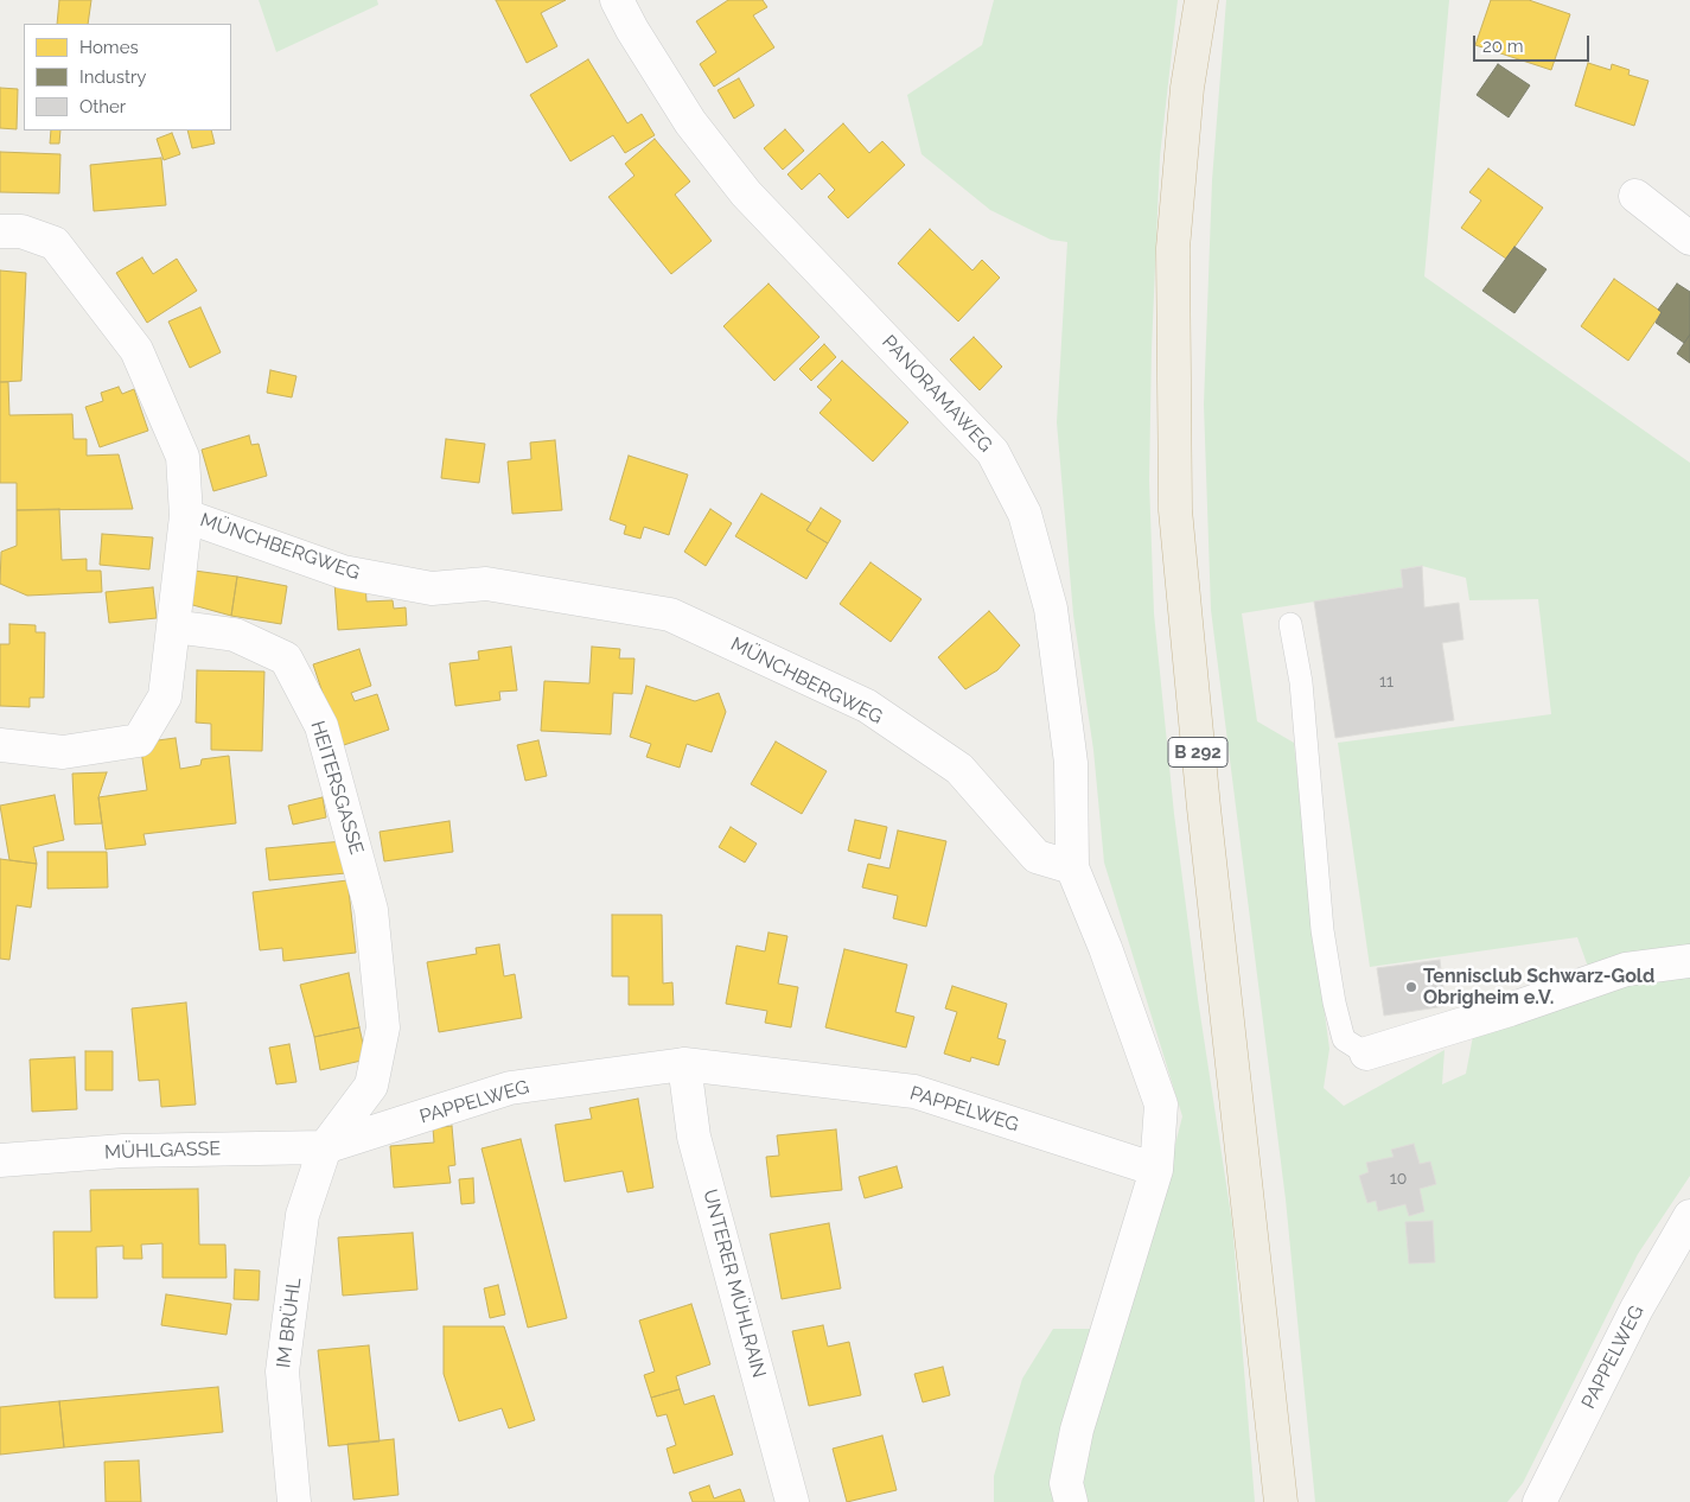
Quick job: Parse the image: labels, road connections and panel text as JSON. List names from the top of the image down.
{
  "streets": {
    "highway": ["B 292"],
    "street": [
      "PANORAMAWEG",
      "MÜNCHBERGWEG",
      "HEITERSGASSE",
      "PAPPELWEG",
      "MÜHLGASSE",
      "UNTERER MÜHLRAIN",
      "IM BRÜHL"
    ]
  },
  "crossings": [
    ["PANORAMAWEG", "MÜNCHBERGWEG"],
    ["HEITERSGASSE", "PAPPELWEG"],
    ["HEITERSGASSE", "MÜHLGASSE"],
    ["HEITERSGASSE", "IM BRÜHL"],
    ["PAPPELWEG", "MÜHLGASSE"],
    ["PAPPELWEG", "UNTERER MÜHLRAIN"],
    ["PAPPELWEG", "IM BRÜHL"],
    ["MÜHLGASSE", "IM BRÜHL"]
  ],
  "places": ["Tennisclub Schwarz-Gold Obrigheim e.V."],
  "house_numbers": ["11", "10"],
  "legend": ["Homes", "Industry", "Other"],
  "scale_bar": "20 m"
}
